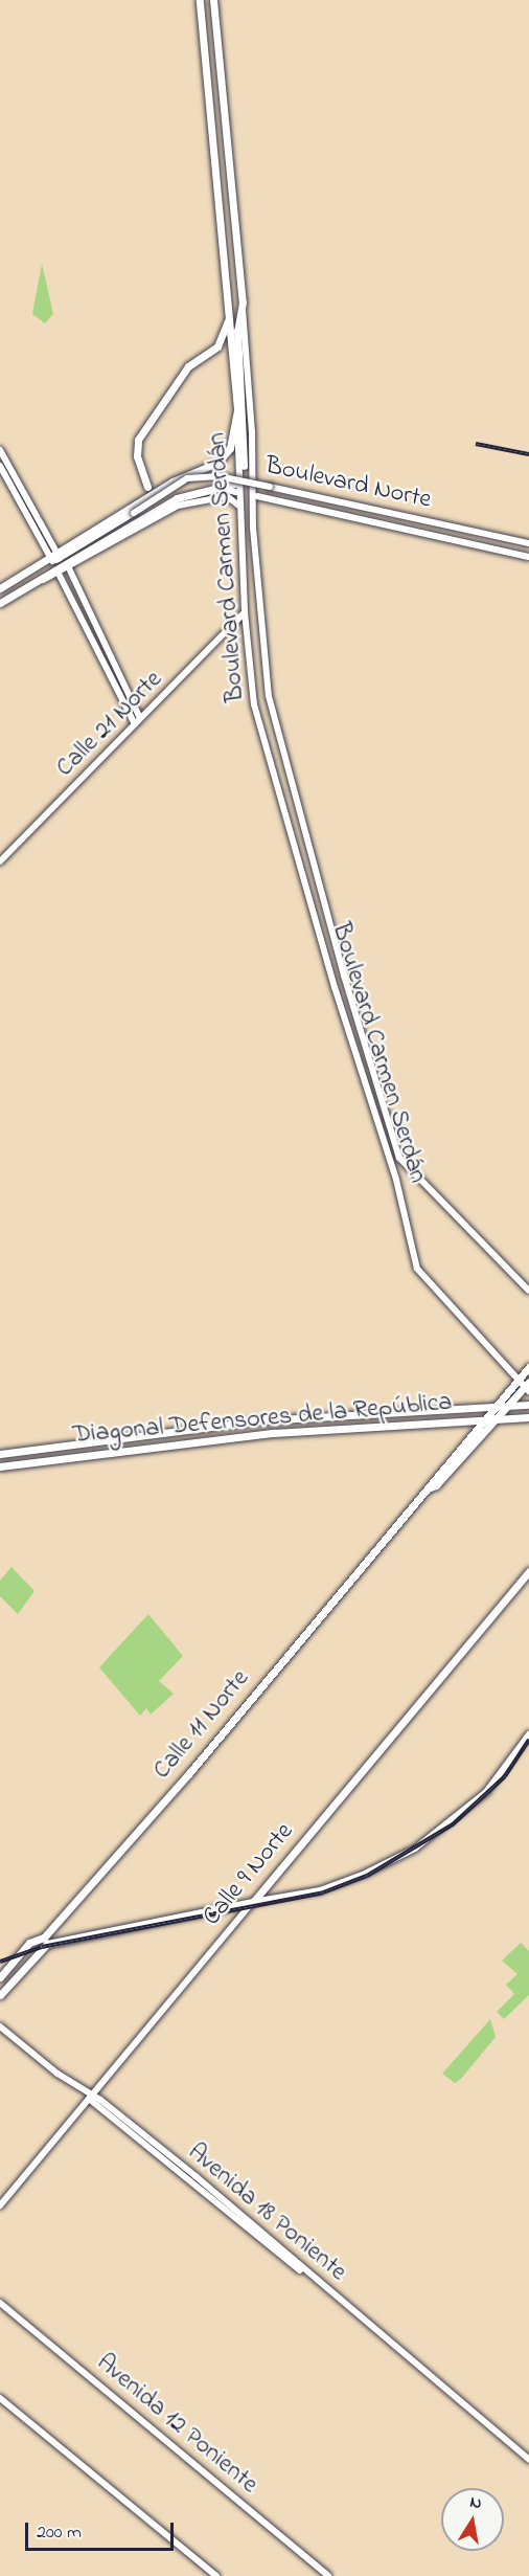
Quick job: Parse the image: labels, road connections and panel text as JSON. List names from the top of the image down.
{
  "streets": {
    "main road": [
      "Boulevard Norte",
      "Boulevard Carmen Serdán",
      "Calle 21 Norte",
      "Diagonal Defensores de la República",
      "Calle 11 Norte",
      "Calle 9 Norte",
      "Avenida 18 Poniente",
      "Avenida 12 Poniente"
    ]
  },
  "crossings": [
    ["Boulevard Carmen Serdán", "Calle 21 Norte"],
    ["Boulevard Carmen Serdán", "Calle 11 Norte"],
    ["Diagonal Defensores de la República", "Calle 11 Norte"],
    ["Calle 9 Norte", "Avenida 18 Poniente"]
  ],
  "scale_bar": "200 m",
  "north": "top"
}
